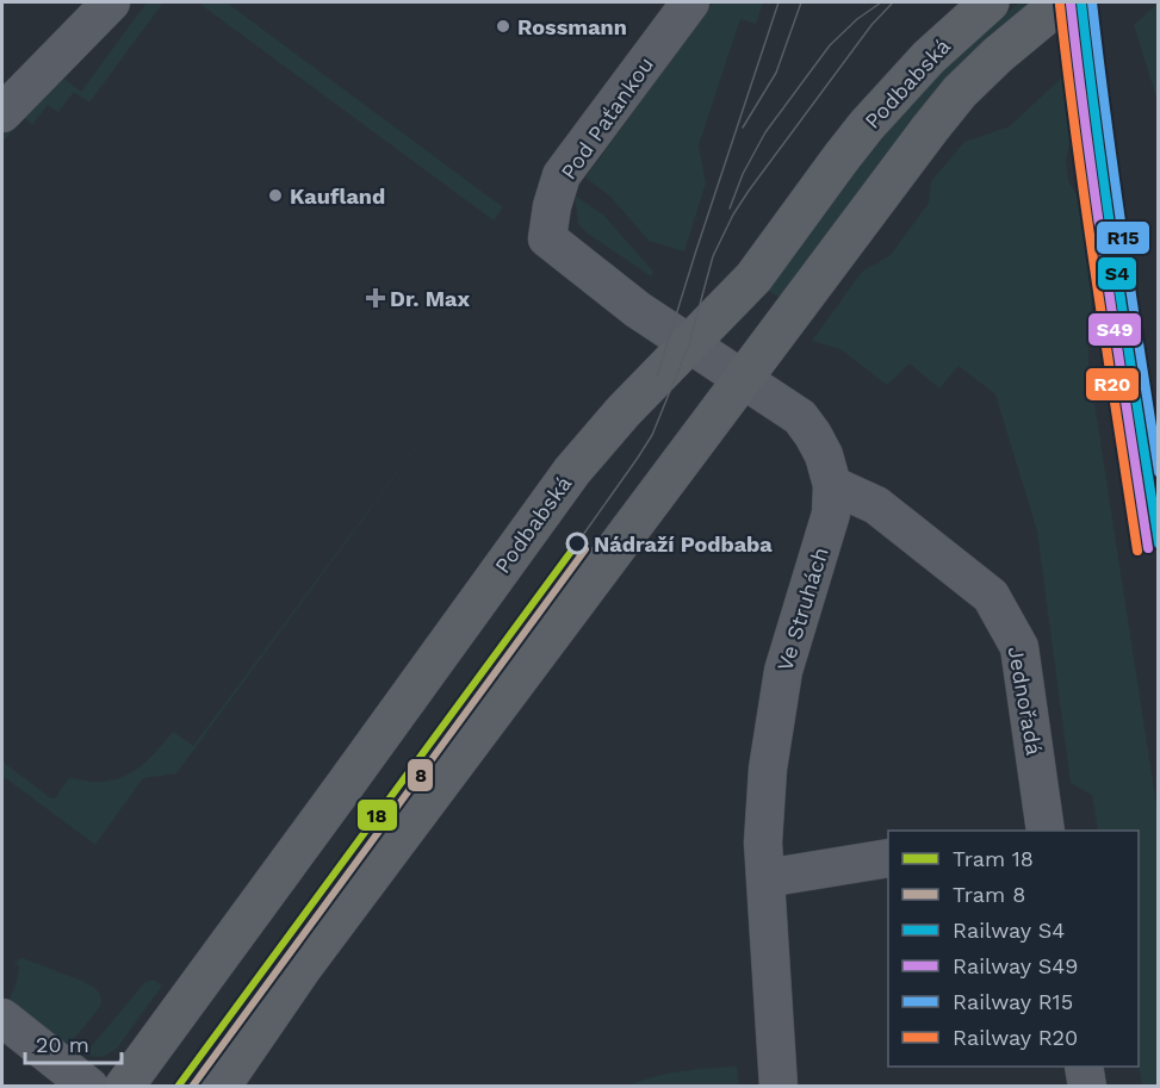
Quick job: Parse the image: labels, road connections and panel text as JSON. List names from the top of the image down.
{
  "streets": {
    "main road": ["Podbabská"],
    "street": ["Pod Paťankou", "Ve Struhách", "Jednořadá"]
  },
  "crossings": [
    ["Podbabská", "Pod Paťankou"],
    ["Podbabská", "Ve Struhách"],
    ["Pod Paťankou", "Ve Struhách"],
    ["Ve Struhách", "Jednořadá"]
  ],
  "places": {
    "other": ["Rossmann", "Kaufland", "Nádraží Podbaba"],
    "health": ["Dr. Max"]
  },
  "lines": [
    "rail line S4",
    "rail line R15",
    "rail line S49",
    "rail line R20",
    "tram line 18",
    "tram line 8"
  ],
  "legend": [
    "Tram 18",
    "Tram 8",
    "Railway S4",
    "Railway S49",
    "Railway R15",
    "Railway R20"
  ],
  "scale_bar": "20 m"
}
